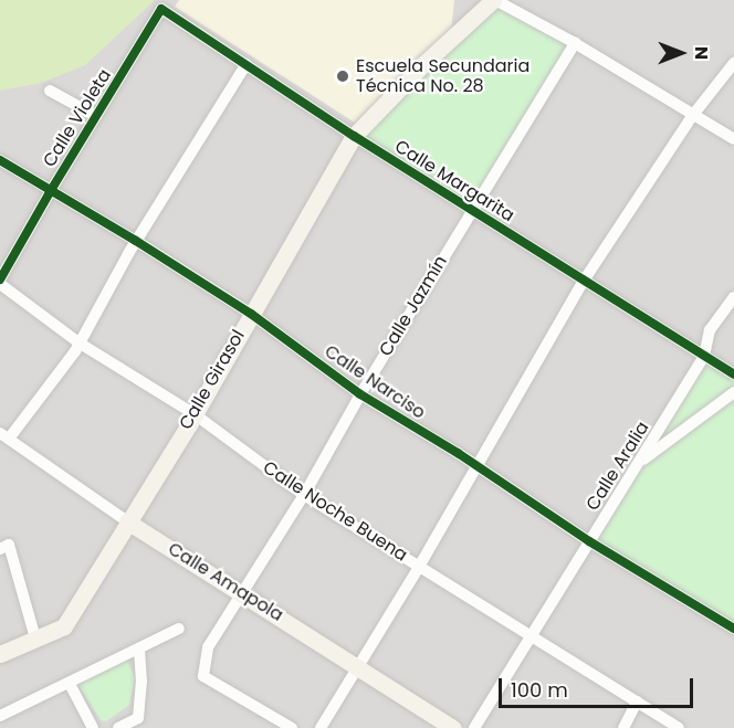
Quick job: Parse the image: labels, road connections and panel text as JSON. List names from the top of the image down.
{
  "streets": {
    "street": [
      "Calle Violeta",
      "Calle Margarita",
      "Calle Jazmín",
      "Calle Girasol",
      "Calle Narciso",
      "Calle Aralia",
      "Calle Noche Buena",
      "Calle Amapola"
    ]
  },
  "crossings": [
    ["Calle Violeta", "Calle Margarita"],
    ["Calle Violeta", "Calle Narciso"],
    ["Calle Violeta", "Calle Noche Buena"],
    ["Calle Margarita", "Calle Jazmín"],
    ["Calle Margarita", "Calle Girasol"],
    ["Calle Margarita", "Calle Aralia"],
    ["Calle Jazmín", "Calle Narciso"],
    ["Calle Jazmín", "Calle Noche Buena"],
    ["Calle Jazmín", "Calle Amapola"],
    ["Calle Girasol", "Calle Narciso"],
    ["Calle Girasol", "Calle Noche Buena"],
    ["Calle Girasol", "Calle Amapola"],
    ["Calle Narciso", "Calle Aralia"],
    ["Calle Aralia", "Calle Noche Buena"]
  ],
  "places": ["Escuela Secundaria Técnica No. 28"],
  "scale_bar": "100 m",
  "north": "right"
}
